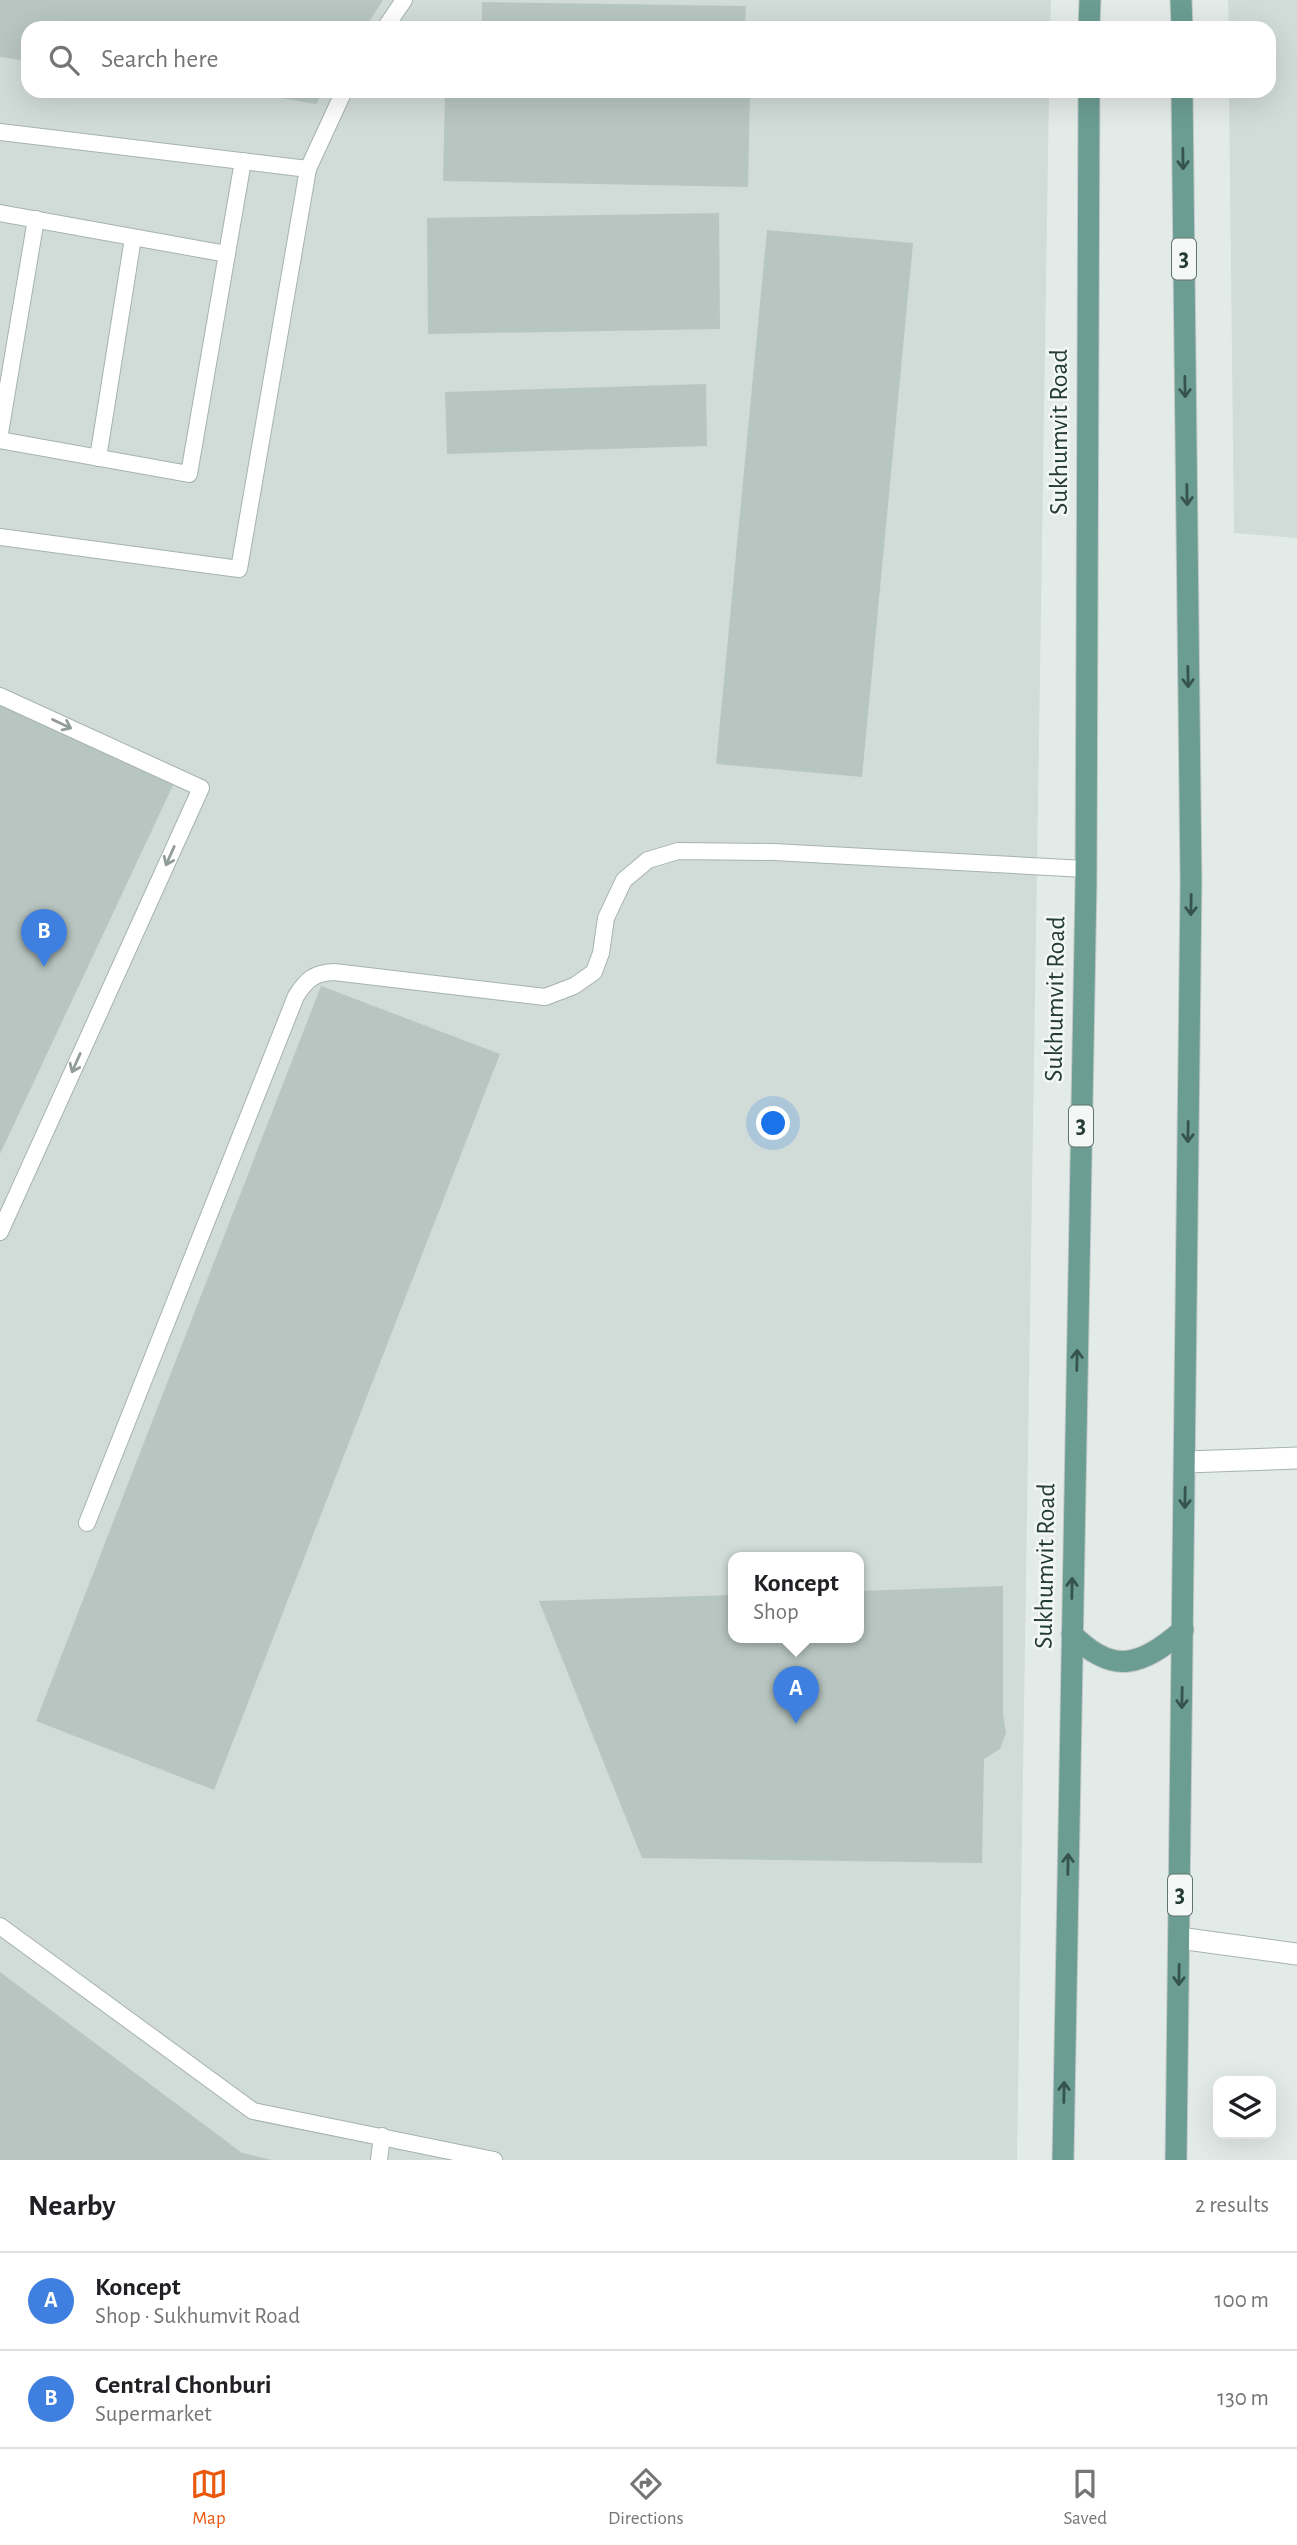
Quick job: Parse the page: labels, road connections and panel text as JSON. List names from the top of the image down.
{
  "streets": {
    "main road": ["3", "Sukhumvit Road"]
  },
  "page": {
    "search": "Search here",
    "pins": ["B", "A"],
    "popup": ["Koncept", "Shop"],
    "heading": ["Nearby", "2 results"],
    "list": [
      {
        "mark": "A",
        "name": "Koncept",
        "note": "Shop · Sukhumvit Road",
        "value": "100 m"
      },
      {
        "mark": "B",
        "name": "Central Chonburi",
        "note": "Supermarket",
        "value": "130 m"
      }
    ],
    "nav": ["Map", "Directions", "Saved"]
  }
}
